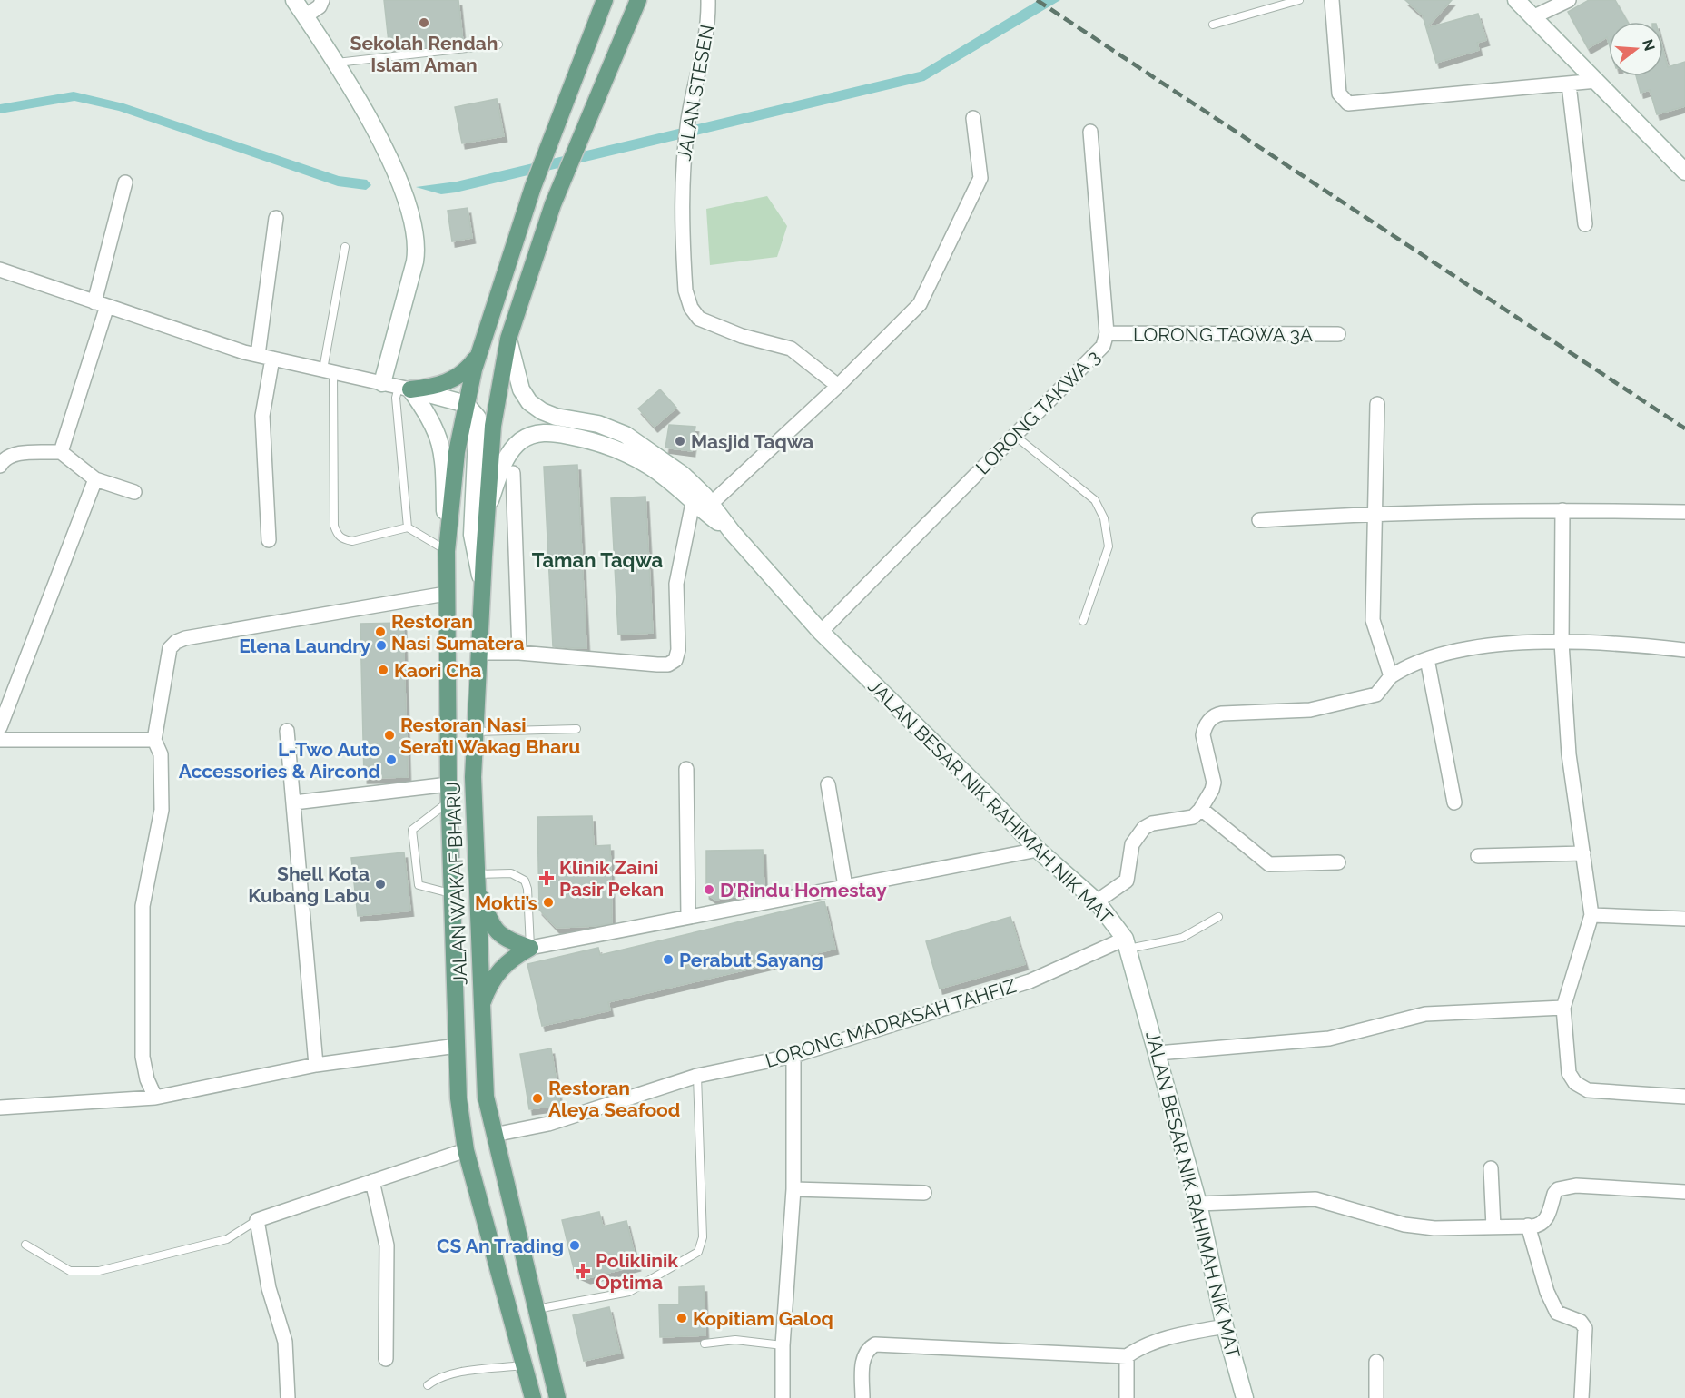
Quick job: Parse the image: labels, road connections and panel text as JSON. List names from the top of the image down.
{
  "streets": {
    "main road": ["JALAN WAKAF BHARU"],
    "street": [
      "JALAN STESEN",
      "LORONG TAQWA 3A",
      "LORONG TAKWA 3",
      "JALAN BESAR NIK RAHIMAH NIK MAT",
      "LORONG MADRASAH TAHFIZ"
    ]
  },
  "crossings": [
    ["LORONG TAQWA 3A", "LORONG TAKWA 3"],
    ["LORONG TAKWA 3", "JALAN BESAR NIK RAHIMAH NIK MAT"],
    ["JALAN BESAR NIK RAHIMAH NIK MAT", "JALAN WAKAF BHARU"],
    ["JALAN BESAR NIK RAHIMAH NIK MAT", "LORONG MADRASAH TAHFIZ"],
    ["JALAN WAKAF BHARU", "LORONG MADRASAH TAHFIZ"]
  ],
  "districts": ["Taman Taqwa"],
  "places": {
    "other": [
      "Sekolah Rendah Islam Aman",
      "Masjid Taqwa",
      "Restoran Nasi Sumatera",
      "Elena Laundry",
      "Kaori Cha",
      "Restoran Nasi Serati Wakag Bharu",
      "L-Two Auto Accessories & Aircond",
      "Shell Kota Kubang Labu",
      "D’Rindu Homestay",
      "Mokti’s",
      "Perabut Sayang",
      "Restoran Aleya Seafood",
      "CS An Trading",
      "Kopitiam Galoq"
    ],
    "health": ["Klinik Zaini Pasir Pekan", "Poliklinik Optima"]
  },
  "north": "right"
}
